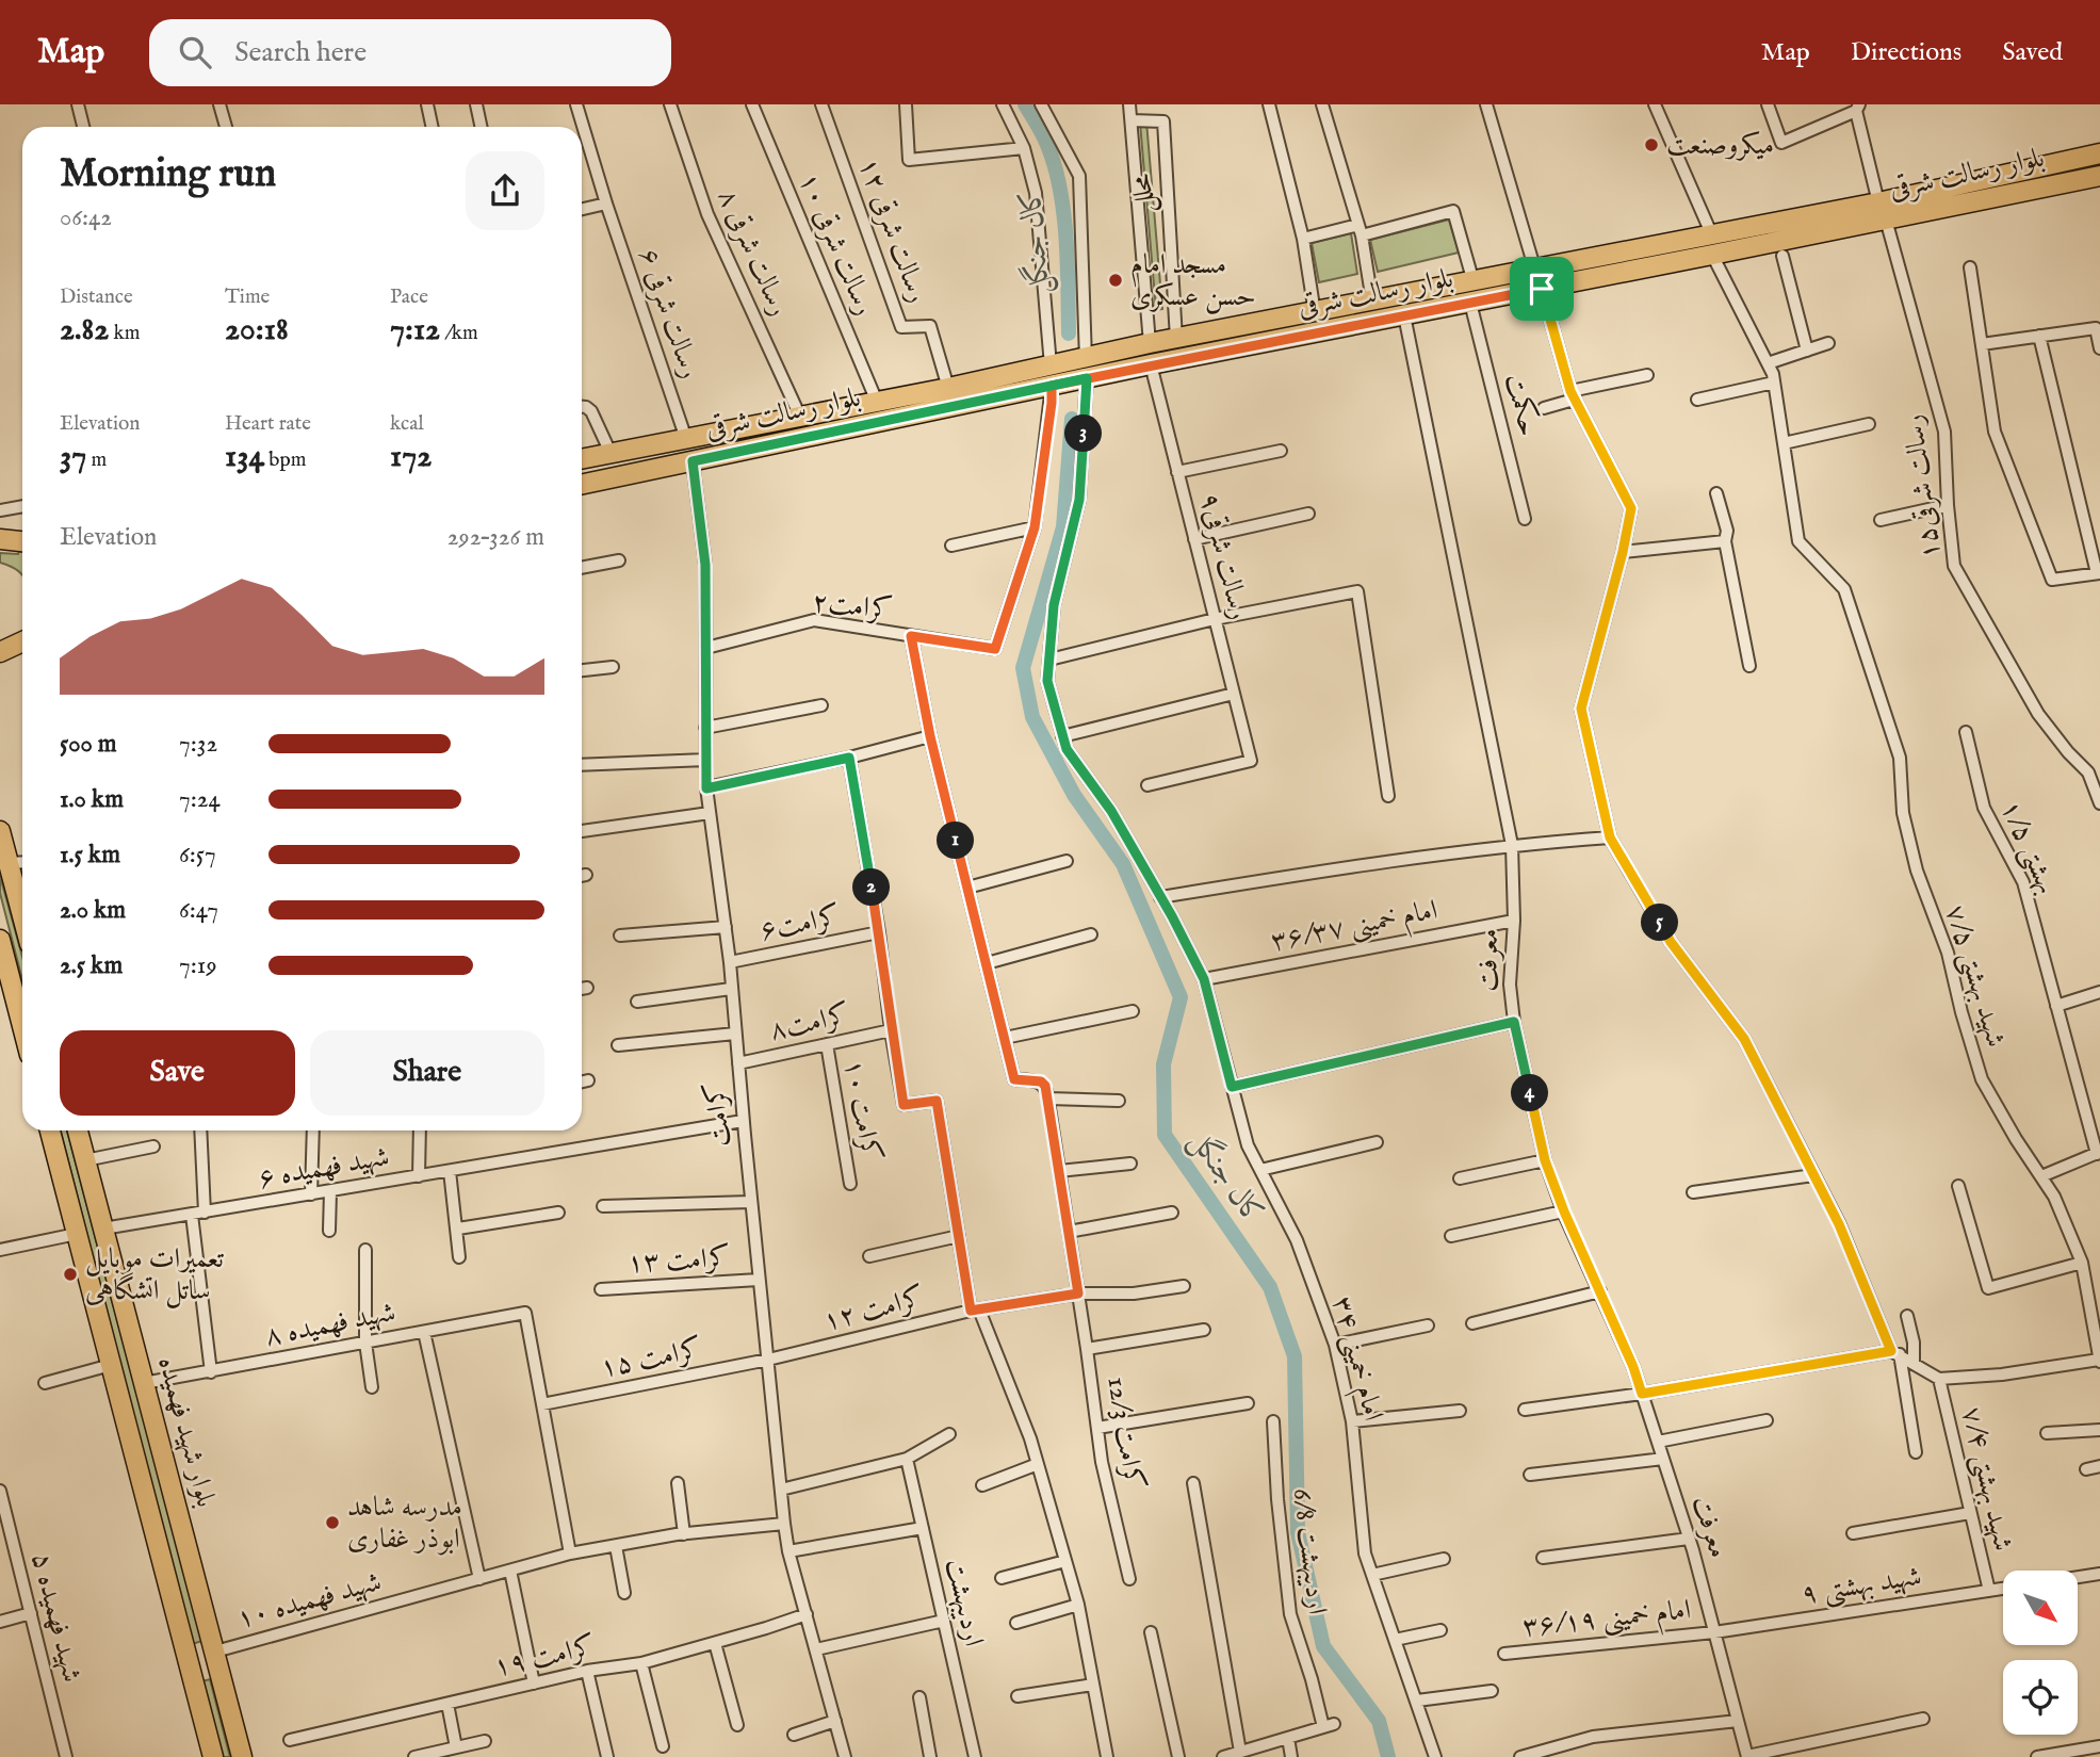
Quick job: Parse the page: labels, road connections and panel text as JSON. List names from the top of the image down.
{
  "streets": {
    "main road": ["بلوار رسالت شرقی", "بلوار شهید فهمیده"],
    "street": [
      "محلل",
      "رسالت شرقی ۱۲",
      "رسالت شرقی ۱۰",
      "رسالت شرقی ۸",
      "رسالت شرقی ۶",
      "حکمت",
      "رسالت شرقی۱۵",
      "رسالت شرقی۹",
      "کرامت۲",
      "بهشتی ۱/۵",
      "کرامت۶",
      "امام خمینی ۳۶/۳۷",
      "معرفت",
      "شهید بهشتی ۷/۵",
      "کرامت۸",
      "کرامت ۱۰",
      "کرامت",
      "شهید فهمیده ۶",
      "کرامت ۱۳",
      "کرامت ۱۲",
      "شهید فهمیده ۸",
      "کرامت ۱۵",
      "امام خمینی ۳۴",
      "کرامت 12/3",
      "شهید بهشتی ۷/۴",
      "اردیبهشت 6/8",
      "شهید بهشتی ۹",
      "شهید فهمیده ۱۰",
      "اردیبهشت",
      "شهید فهمیده ۵",
      "امام خمینی ۳۶/۱۹",
      "کرامت ۱۹"
    ]
  },
  "crossings": [
    ["بلوار رسالت شرقی", "محلل"],
    ["بلوار رسالت شرقی", "رسالت شرقی ۱۲"],
    ["بلوار رسالت شرقی", "رسالت شرقی ۱۰"],
    ["بلوار رسالت شرقی", "رسالت شرقی ۸"],
    ["بلوار رسالت شرقی", "رسالت شرقی ۶"],
    ["بلوار رسالت شرقی", "حکمت"],
    ["بلوار رسالت شرقی", "رسالت شرقی۱۵"],
    ["بلوار رسالت شرقی", "رسالت شرقی۹"],
    ["بلوار رسالت شرقی", "معرفت"],
    ["بلوار رسالت شرقی", "کرامت"],
    ["بلوار رسالت شرقی", "امام خمینی ۳۴"],
    ["کرامت۲", "کرامت"],
    ["کرامت۶", "کرامت"],
    ["امام خمینی ۳۶/۳۷", "معرفت"],
    ["امام خمینی ۳۶/۳۷", "امام خمینی ۳۴"],
    ["معرفت", "شهید بهشتی ۹"],
    ["معرفت", "امام خمینی ۳۶/۱۹"],
    ["کرامت۸", "کرامت ۱۰"],
    ["کرامت۸", "کرامت"],
    ["کرامت", "شهید فهمیده ۶"],
    ["کرامت", "کرامت ۱۳"],
    ["کرامت", "کرامت ۱۲"],
    ["کرامت", "کرامت ۱۵"],
    ["کرامت", "شهید فهمیده ۱۰"],
    ["کرامت", "کرامت ۱۹"],
    ["شهید فهمیده ۶", "بلوار شهید فهمیده"],
    ["کرامت ۱۲", "کرامت ۱۵"],
    ["کرامت ۱۲", "کرامت 12/3"],
    ["شهید فهمیده ۸", "کرامت ۱۵"],
    ["شهید فهمیده ۸", "بلوار شهید فهمیده"],
    ["بلوار شهید فهمیده", "شهید فهمیده ۱۰"],
    ["شهید بهشتی ۷/۴", "شهید بهشتی ۹"],
    ["شهید بهشتی ۹", "امام خمینی ۳۶/۱۹"]
  ],
  "water": ["کال جنگل"],
  "places": [
    "میکروصنعت",
    "مسجد امام حسن عسکری",
    "تعمیرات موبایل ساتل اتشگاهی",
    "مدرسه شاهد ابوذر غفاری"
  ],
  "north": "bottom right",
  "page": {
    "header": "Map",
    "search": "Search here",
    "nav": ["Map", "Directions", "Saved"],
    "heading": ["Morning run", "06:42"],
    "stats": [
      ["Distance", "2.82 km"],
      ["Time", "20:18"],
      ["Pace", "7:12 /km"],
      ["Elevation", "37 m"],
      ["Heart rate", "134 bpm"],
      ["kcal", "172"]
    ],
    "pins": [
      "3",
      "1",
      "2",
      "5",
      "4"
    ],
    "chart": ["Elevation", "292–326 m"],
    "list": [
      {
        "name": "500 m",
        "note": "7:32"
      },
      {
        "name": "1.0 km",
        "note": "7:24"
      },
      {
        "name": "1.5 km",
        "note": "6:57"
      },
      {
        "name": "2.0 km",
        "note": "6:47"
      },
      {
        "name": "2.5 km",
        "note": "7:19"
      }
    ],
    "buttons": ["Save", "Share"]
  }
}
